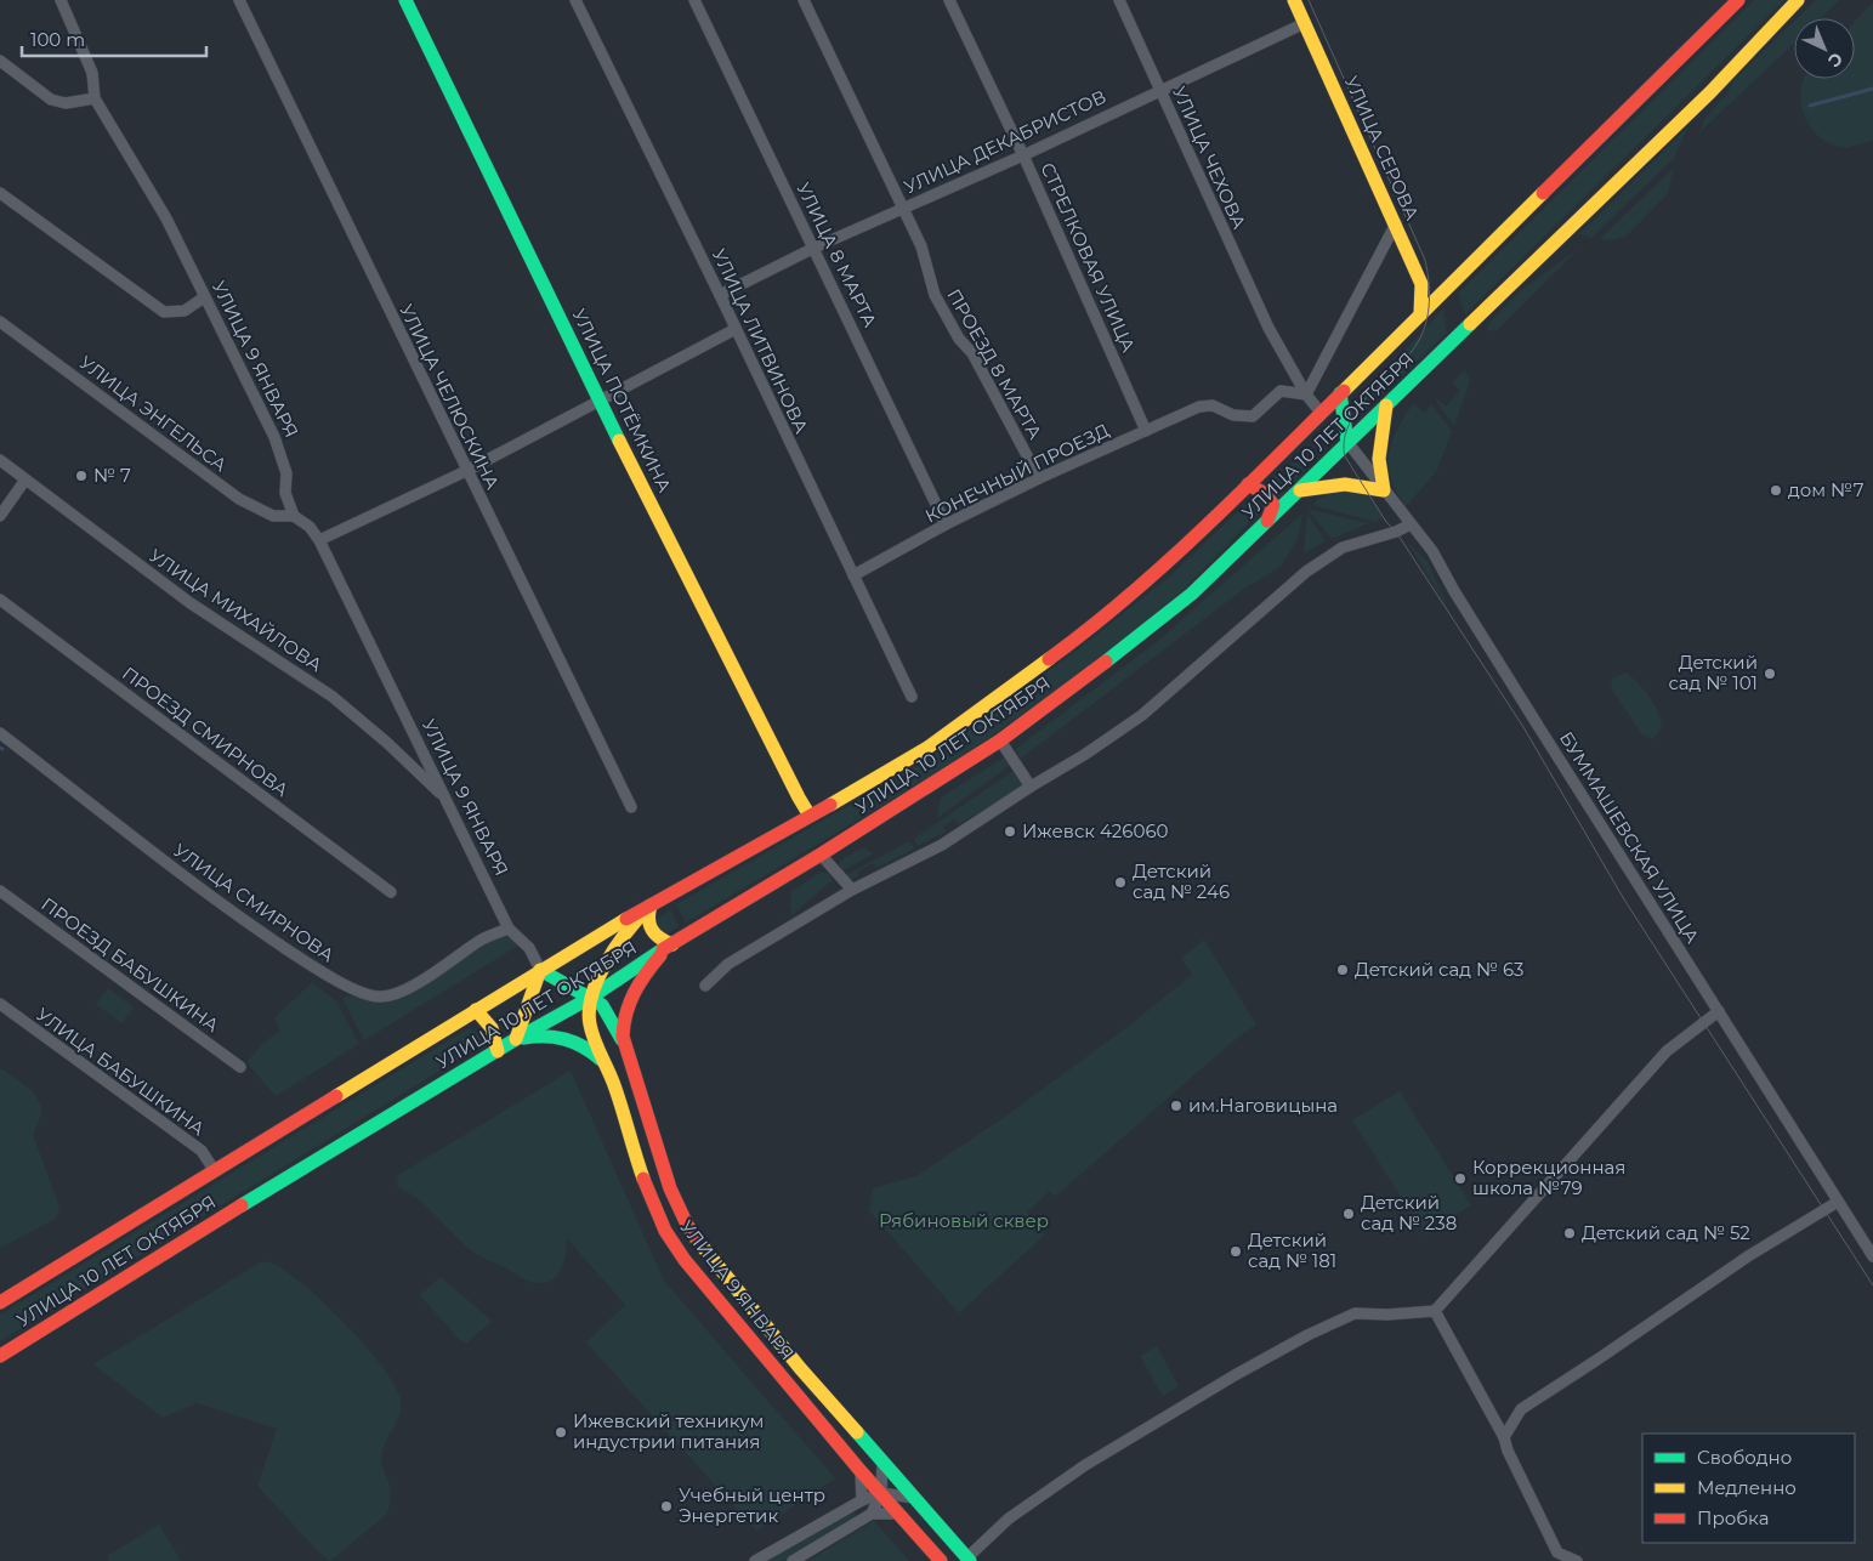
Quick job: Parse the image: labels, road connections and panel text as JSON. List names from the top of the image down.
{
  "streets": {
    "main road": [
      "УЛИЦА СЕРОВА",
      "УЛИЦА 9 ЯНВАРЯ",
      "УЛИЦА ПОТЁМКИНА",
      "УЛИЦА 10 ЛЕТ ОКТЯБРЯ"
    ],
    "street": [
      "УЛИЦА ДЕКАБРИСТОВ",
      "УЛИЦА ЧЕХОВА",
      "УЛИЦА 8 МАРТА",
      "СТРЕЛКОВАЯ УЛИЦА",
      "УЛИЦА ЛИТВИНОВА",
      "ПРОЕЗД 8 МАРТА",
      "УЛИЦА ЧЕЛЮСКИНА",
      "УЛИЦА ЭНГЕЛЬСА",
      "КОНЕЧНЫЙ ПРОЕЗД",
      "УЛИЦА МИХАЙЛОВА",
      "ПРОЕЗД СМИРНОВА",
      "БУММАШЕВСКАЯ УЛИЦА",
      "УЛИЦА СМИРНОВА",
      "ПРОЕЗД БАБУШКИНА",
      "УЛИЦА БАБУШКИНА"
    ]
  },
  "crossings": [
    ["УЛИЦА ДЕКАБРИСТОВ", "УЛИЦА СЕРОВА"],
    ["УЛИЦА ДЕКАБРИСТОВ", "УЛИЦА ЧЕХОВА"],
    ["УЛИЦА ДЕКАБРИСТОВ", "УЛИЦА 8 МАРТА"],
    ["УЛИЦА ДЕКАБРИСТОВ", "СТРЕЛКОВАЯ УЛИЦА"],
    ["УЛИЦА ДЕКАБРИСТОВ", "УЛИЦА ЛИТВИНОВА"],
    ["УЛИЦА ДЕКАБРИСТОВ", "ПРОЕЗД 8 МАРТА"],
    ["УЛИЦА СЕРОВА", "УЛИЦА 10 ЛЕТ ОКТЯБРЯ"],
    ["УЛИЦА ЧЕХОВА", "УЛИЦА 10 ЛЕТ ОКТЯБРЯ"],
    ["УЛИЦА ЧЕХОВА", "КОНЕЧНЫЙ ПРОЕЗД"],
    ["УЛИЦА 8 МАРТА", "КОНЕЧНЫЙ ПРОЕЗД"],
    ["СТРЕЛКОВАЯ УЛИЦА", "КОНЕЧНЫЙ ПРОЕЗД"],
    ["УЛИЦА ЛИТВИНОВА", "КОНЕЧНЫЙ ПРОЕЗД"],
    ["УЛИЦА 9 ЯНВАРЯ", "УЛИЦА ЭНГЕЛЬСА"],
    ["УЛИЦА 9 ЯНВАРЯ", "УЛИЦА 10 ЛЕТ ОКТЯБРЯ"],
    ["УЛИЦА 9 ЯНВАРЯ", "УЛИЦА МИХАЙЛОВА"],
    ["УЛИЦА 9 ЯНВАРЯ", "УЛИЦА СМИРНОВА"],
    ["ПРОЕЗД 8 МАРТА", "КОНЕЧНЫЙ ПРОЕЗД"],
    ["УЛИЦА ПОТЁМКИНА", "УЛИЦА 10 ЛЕТ ОКТЯБРЯ"],
    ["УЛИЦА 10 ЛЕТ ОКТЯБРЯ", "БУММАШЕВСКАЯ УЛИЦА"],
    ["УЛИЦА 10 ЛЕТ ОКТЯБРЯ", "УЛИЦА БАБУШКИНА"]
  ],
  "parks": ["Рябиновый сквер"],
  "places": [
    "№ 7",
    "дом №7",
    "Детский сад № 101",
    "Ижевск 426060",
    "Детский сад № 246",
    "Детский сад № 63",
    "им.Наговицына",
    "Коррекционная школа №79",
    "Детский сад № 238",
    "Детский сад № 52",
    "Детский сад № 181",
    "Ижевский техникум индустрии питания",
    "Учебный центр Энергетик"
  ],
  "legend": ["Свободно", "Медленно", "Пробка"],
  "scale_bar": "100 m",
  "north": "bottom right"
}
